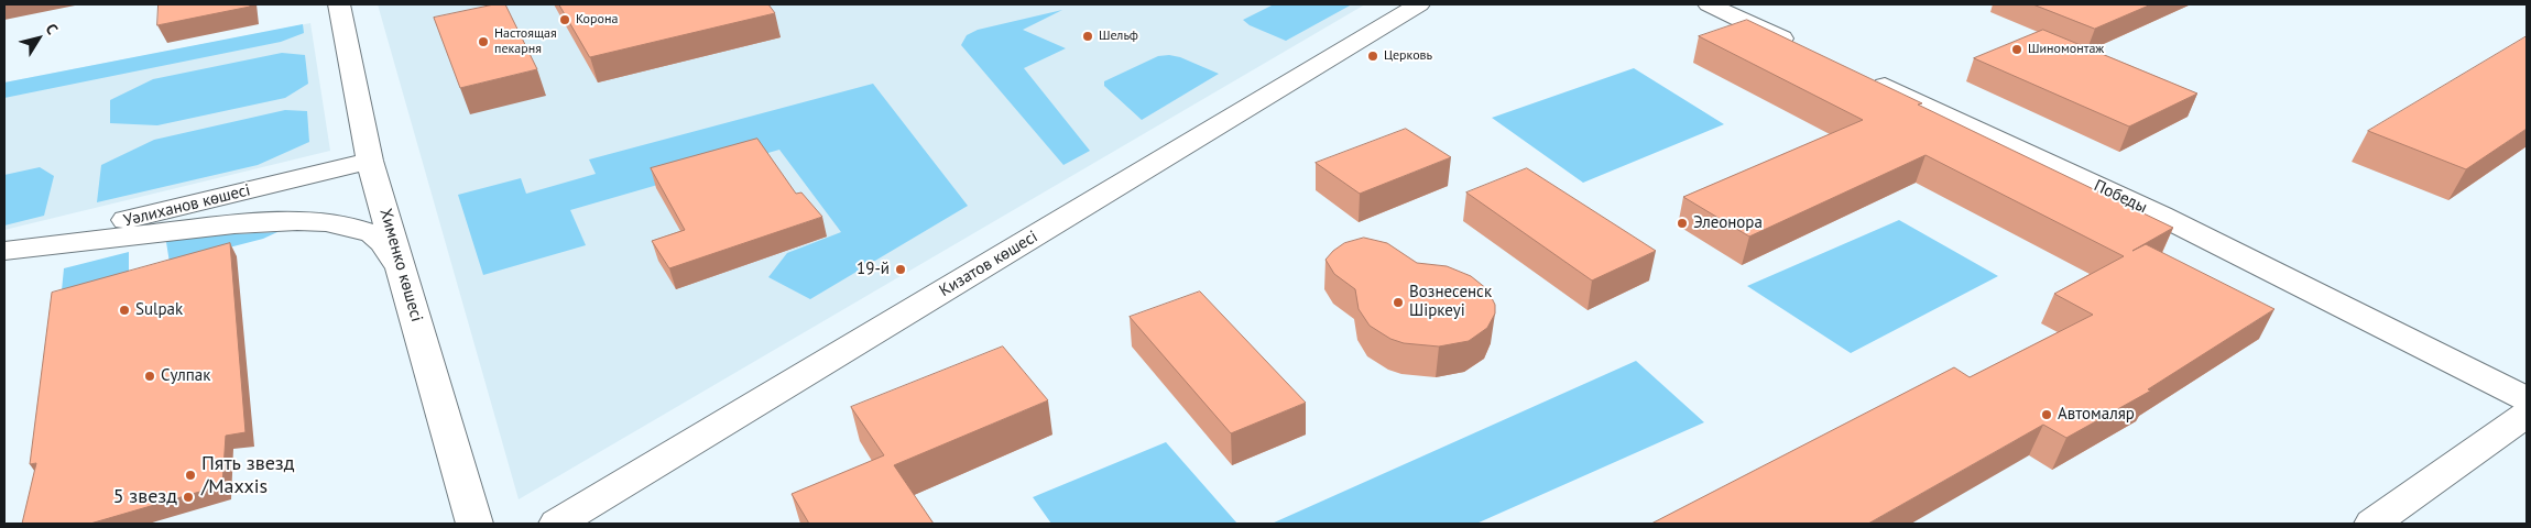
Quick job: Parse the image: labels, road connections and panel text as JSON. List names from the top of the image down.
{
  "streets": {
    "main road": [
      "Победы",
      "Уәлиханов көшесі",
      "Кизатов көшесі",
      "Хименко көшесі"
    ]
  },
  "crossings": [
    ["Уәлиханов көшесі", "Хименко көшесі"]
  ],
  "places": [
    "Корона",
    "Шельф",
    "Настоящая пекарня",
    "Шиномонтаж",
    "Церковь",
    "Элеонора",
    "19-й",
    "Вознесенск Шіркеуі",
    "Sulpak",
    "Сулпак",
    "Автомаляр",
    "Пять звезд /Maxxis",
    "5 звезд"
  ],
  "north": "top right"
}
